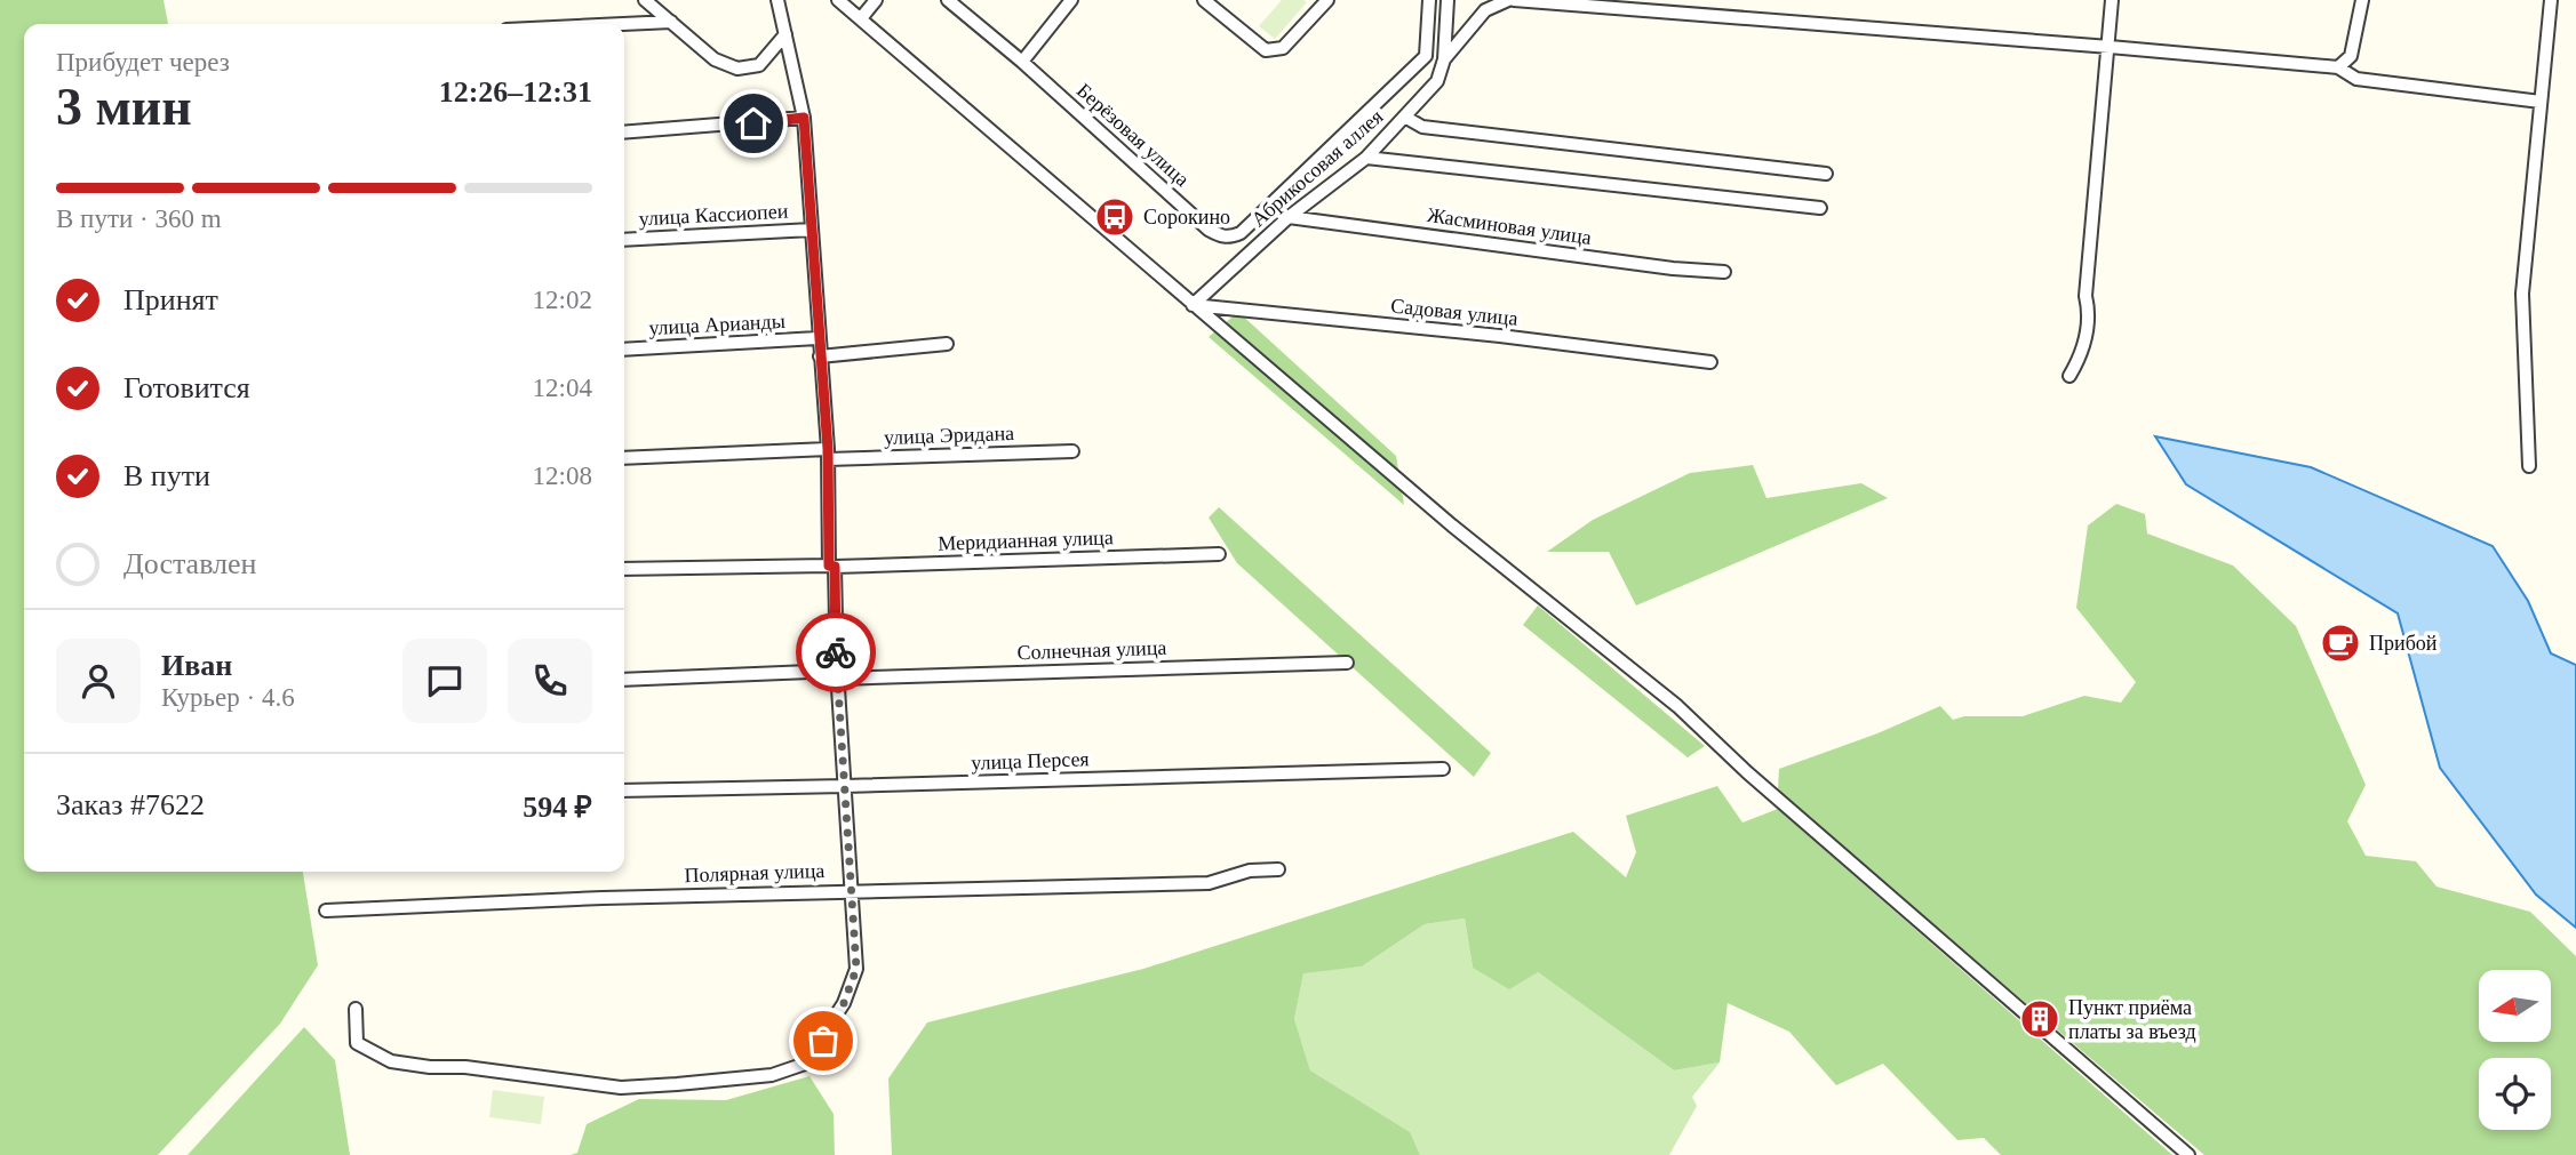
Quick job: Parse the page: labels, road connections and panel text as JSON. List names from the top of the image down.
{
  "streets": {
    "street": [
      "Берёзовая улица",
      "Абрикосовая аллея",
      "улица Кассиопеи",
      "Жасминовая улица",
      "Садовая улица",
      "улица Арианды",
      "улица Эридана",
      "Меридианная улица",
      "Солнечная улица",
      "улица Персея",
      "Полярная улица"
    ]
  },
  "crossings": [
    ["Абрикосовая аллея", "Жасминовая улица"],
    ["Абрикосовая аллея", "Садовая улица"]
  ],
  "places": {
    "bus stop": ["Сорокино"],
    "cafe": ["Прибой"],
    "building": ["Пункт приёма платы за въезд"]
  },
  "north": "left",
  "page": {
    "heading": ["3 мин", "Прибудет через", "12:26–12:31"],
    "panel": [
      "Иван",
      "Курьер · 4.6",
      "Заказ #7622",
      "594 ₽"
    ],
    "bar": "В пути · 360 m",
    "list": [
      ["Принят", "12:02"],
      ["Готовится", "12:04"],
      ["В пути", "12:08"],
      "Доставлен"
    ]
  }
}
